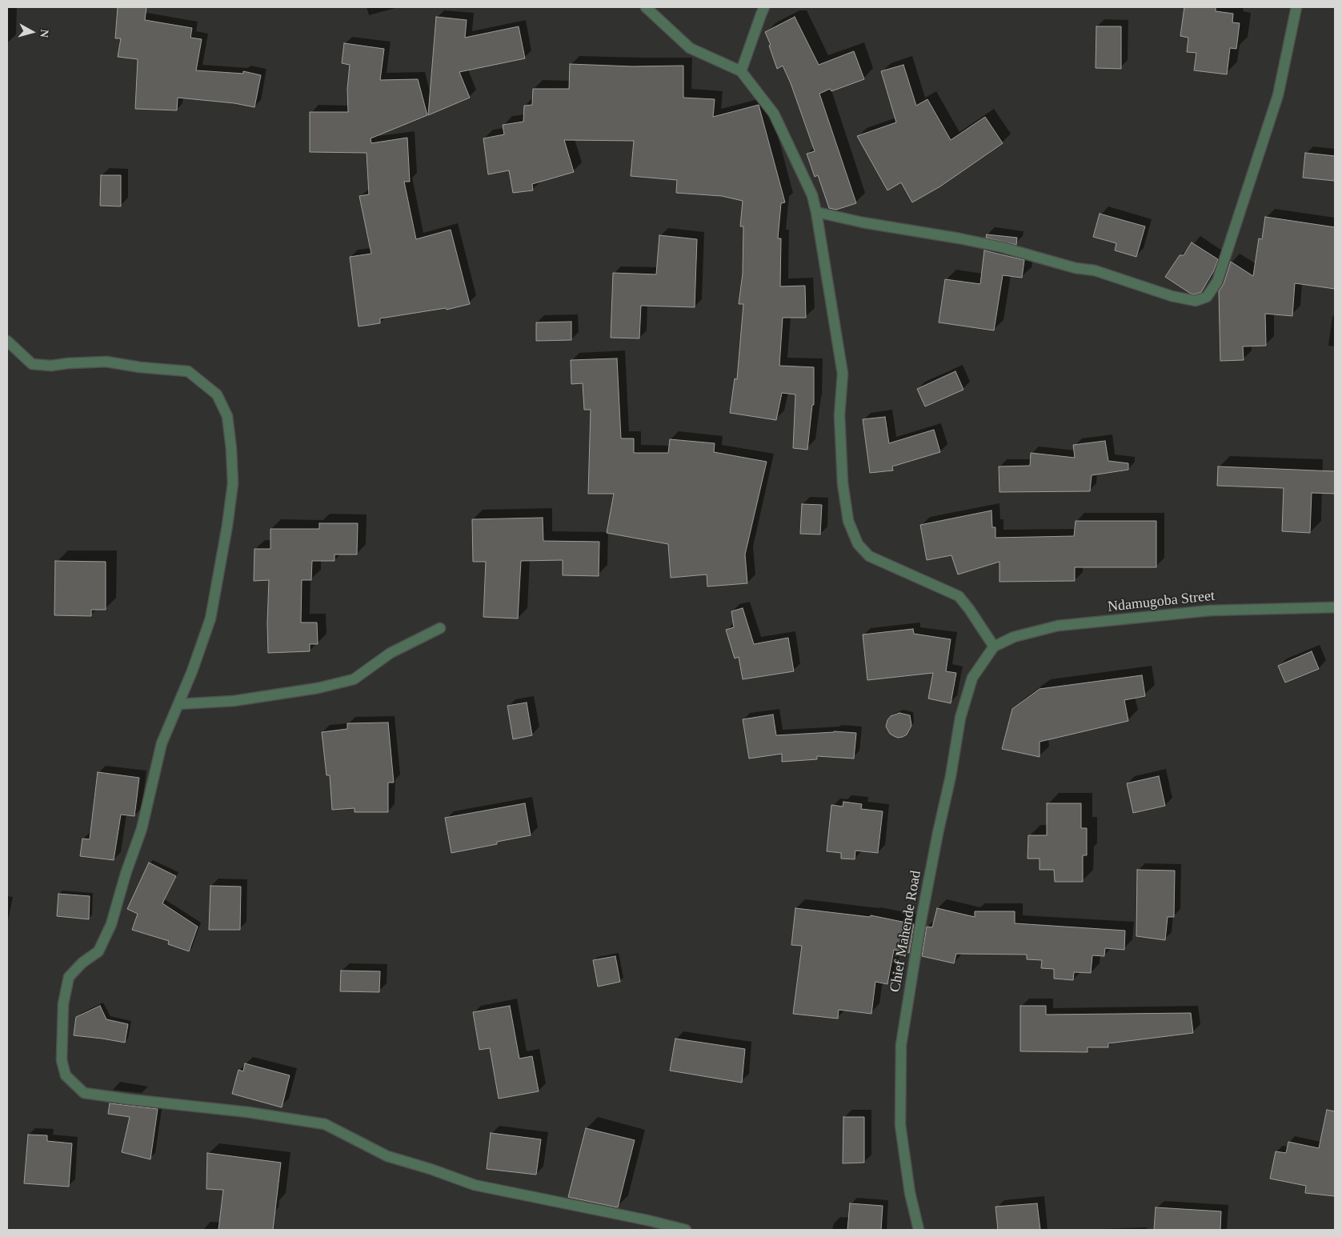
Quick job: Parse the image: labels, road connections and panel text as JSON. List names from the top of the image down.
{
  "streets": {
    "street": ["Ndamugoba Street", "Chief Mahende Road"]
  },
  "crossings": [
    ["Ndamugoba Street", "Chief Mahende Road"]
  ],
  "north": "right"
}
